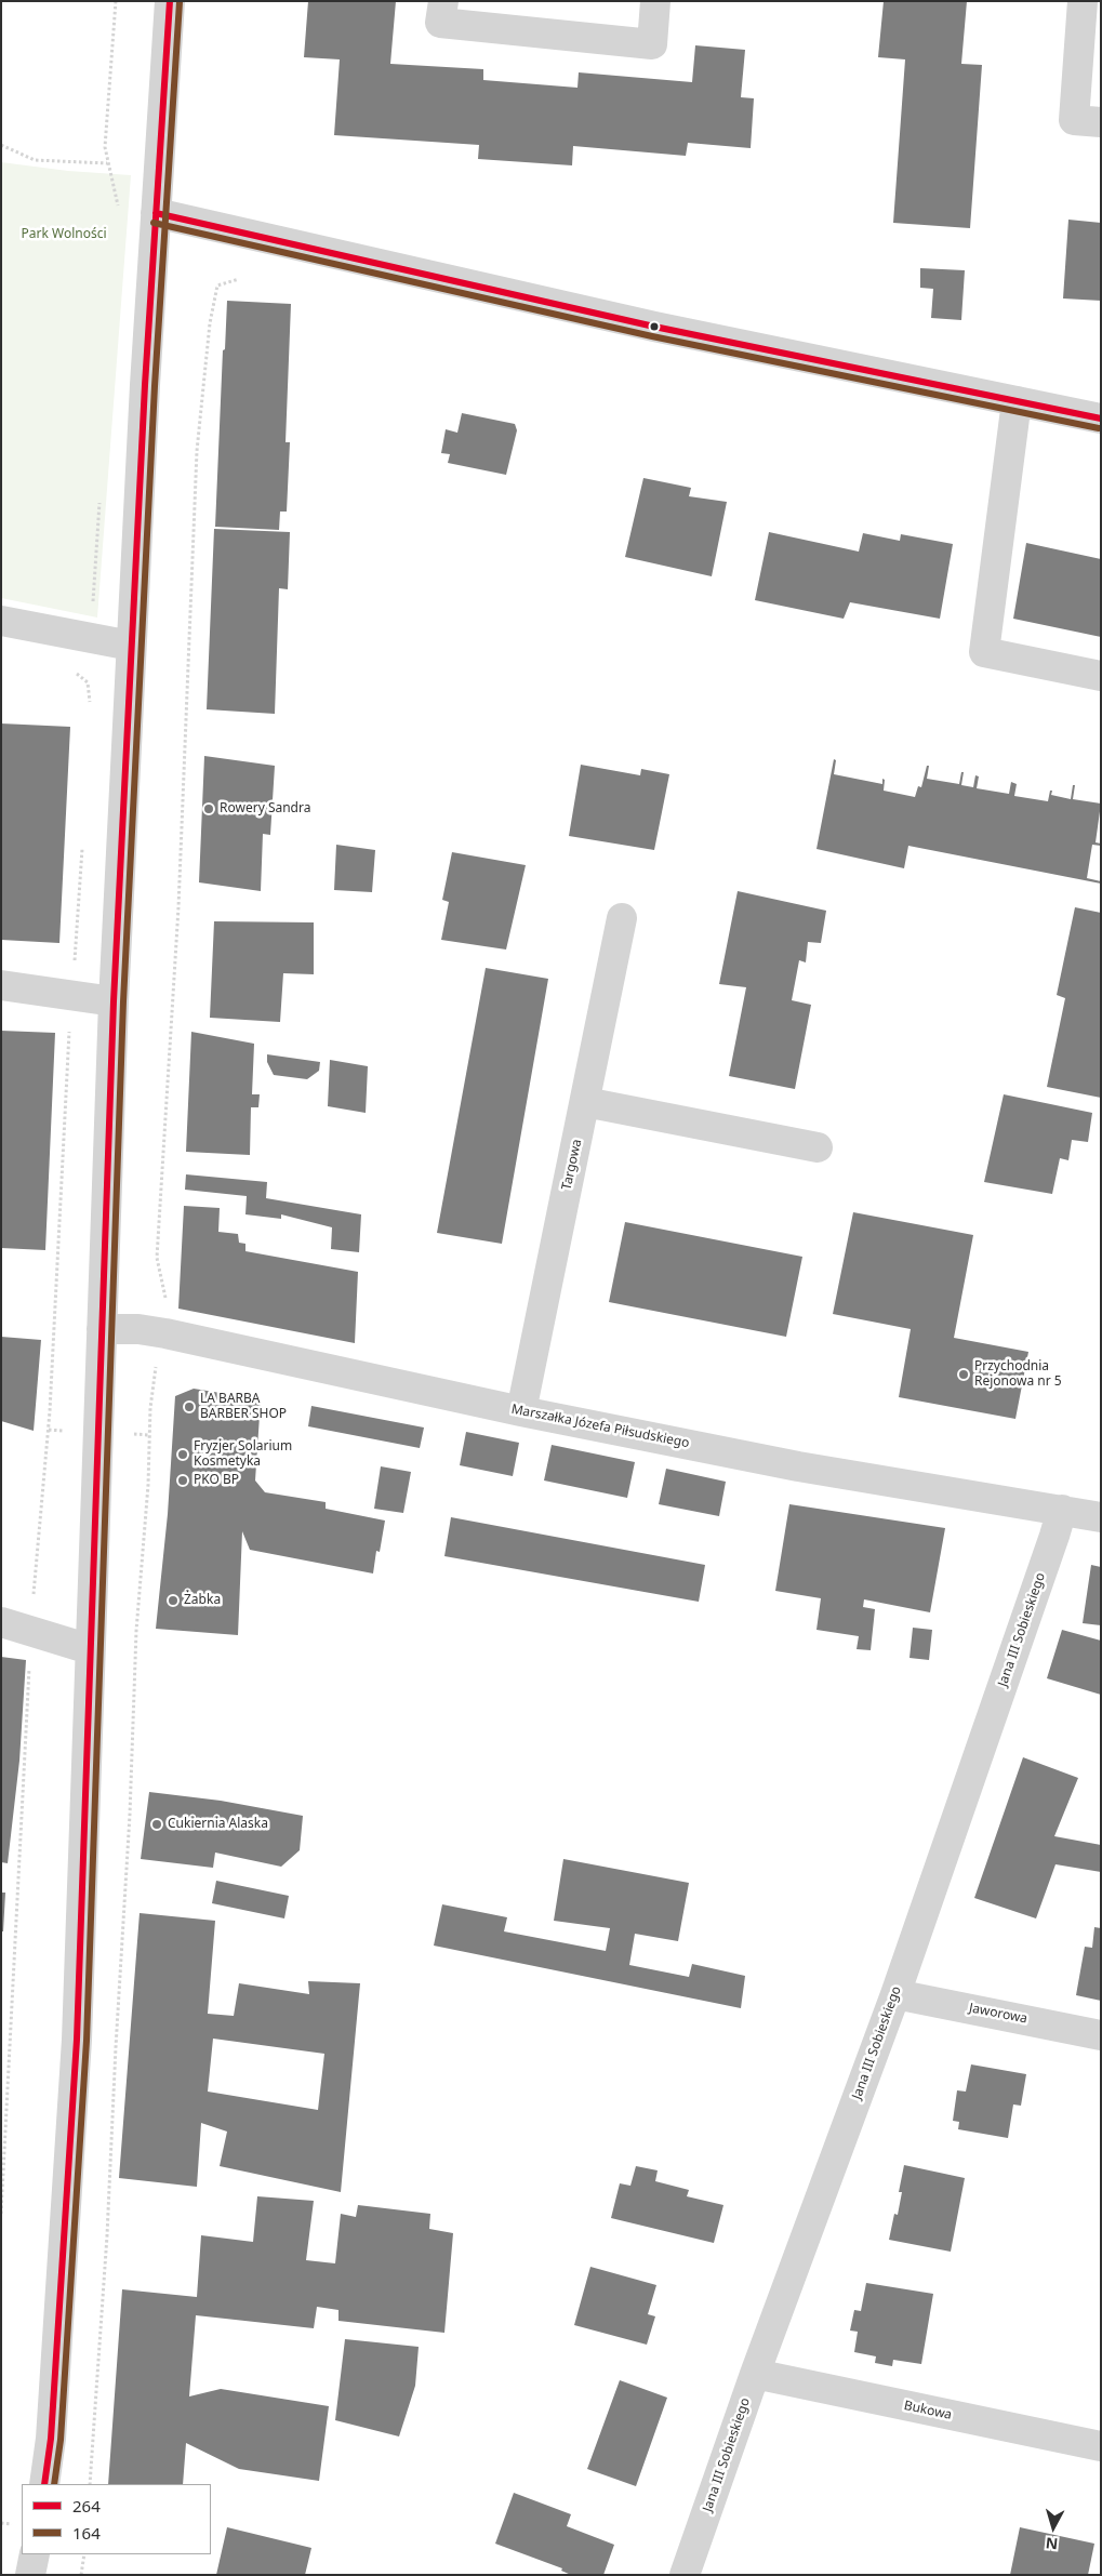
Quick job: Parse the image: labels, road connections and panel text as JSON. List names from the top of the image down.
{
  "streets": {
    "street": [
      "Targowa",
      "Marszałka Józefa Piłsudskiego",
      "Jana III Sobieskiego",
      "Jaworowa",
      "Bukowa"
    ]
  },
  "crossings": [
    ["Targowa", "Marszałka Józefa Piłsudskiego"],
    ["Marszałka Józefa Piłsudskiego", "Jana III Sobieskiego"],
    ["Jana III Sobieskiego", "Jaworowa"],
    ["Jana III Sobieskiego", "Bukowa"]
  ],
  "parks": ["Park Wolności"],
  "places": [
    "Rowery Sandra",
    "Przychodnia Rejonowa nr 5",
    "LA BARBA BARBER SHOP",
    "Fryzjer Solarium Kosmetyka",
    "PKO BP",
    "Żabka",
    "Cukiernia Alaska"
  ],
  "lines": ["transit line 264", "transit line 164"],
  "legend": ["264", "164"],
  "north": "bottom"
}
